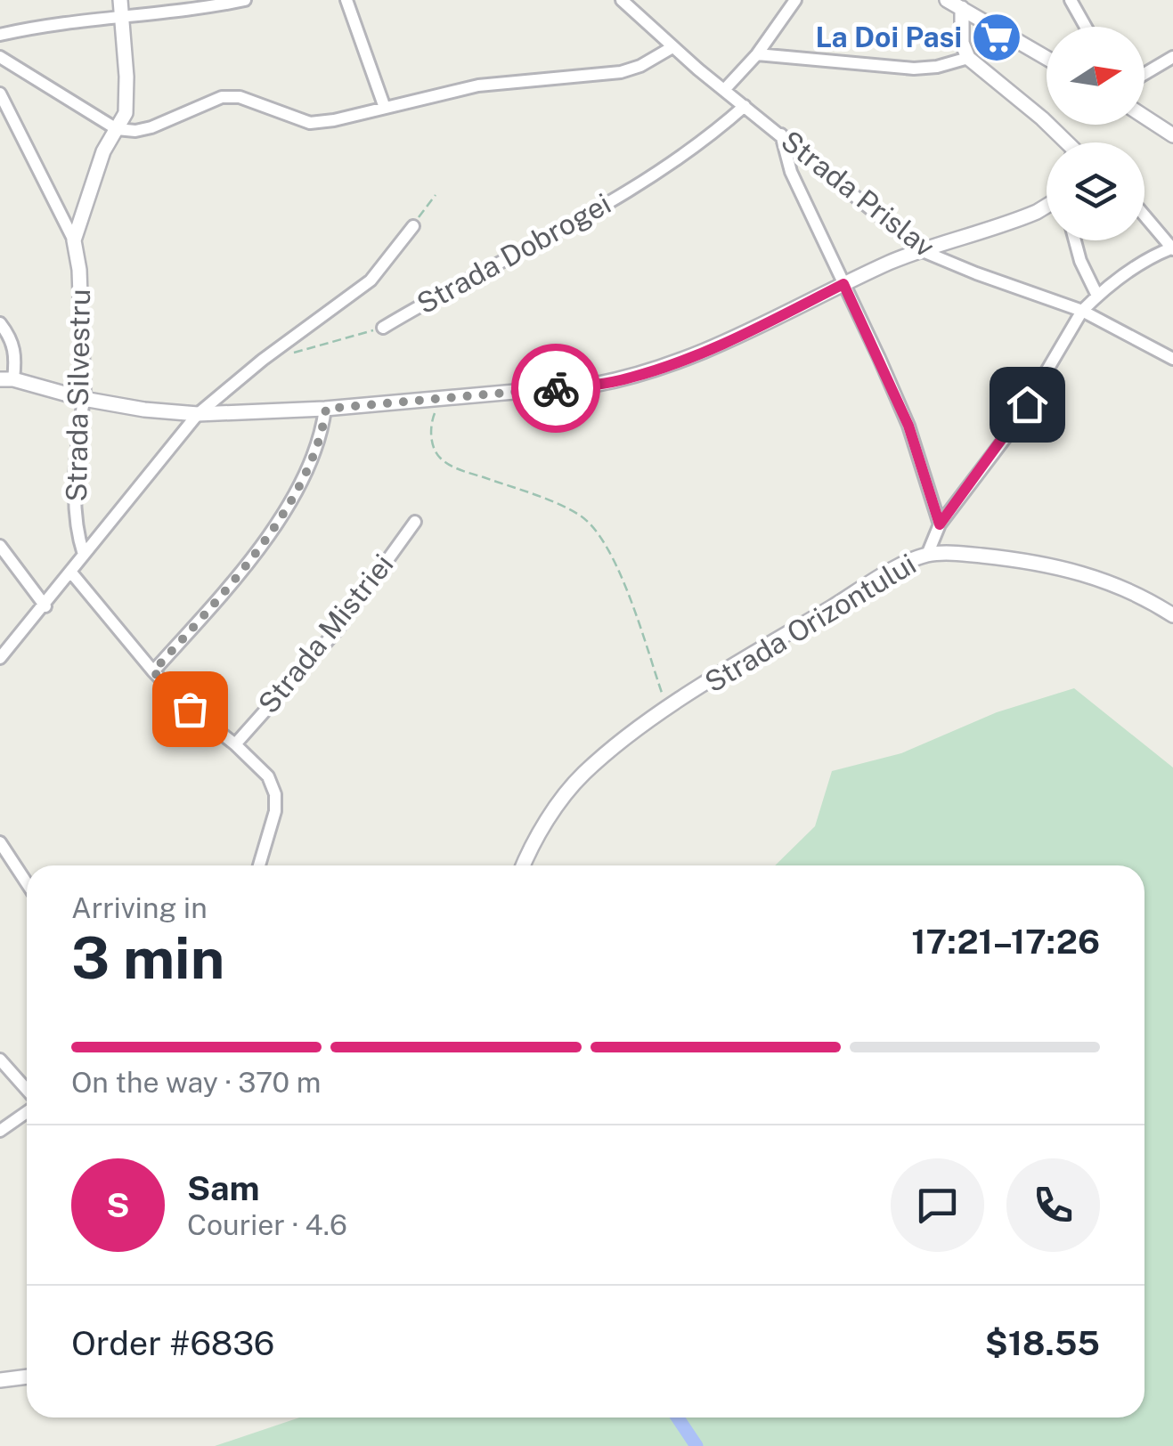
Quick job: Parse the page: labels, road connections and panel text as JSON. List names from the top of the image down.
{
  "streets": {
    "street": [
      "Strada Prislav",
      "Strada Dobrogei",
      "Strada Silvestru",
      "Strada Orizontului",
      "Strada Mistriei"
    ]
  },
  "crossings": [
    ["Strada Prislav", "Strada Dobrogei"]
  ],
  "places": {
    "supermarket": ["La Doi Pasi"]
  },
  "north": "right",
  "page": {
    "heading": ["3 min", "Arriving in", "17:21–17:26"],
    "panel": [
      "Sam",
      "Courier · 4.6",
      "Order #6836",
      "$18.55"
    ],
    "bar": "On the way · 370 m",
    "round": "S"
  }
}
